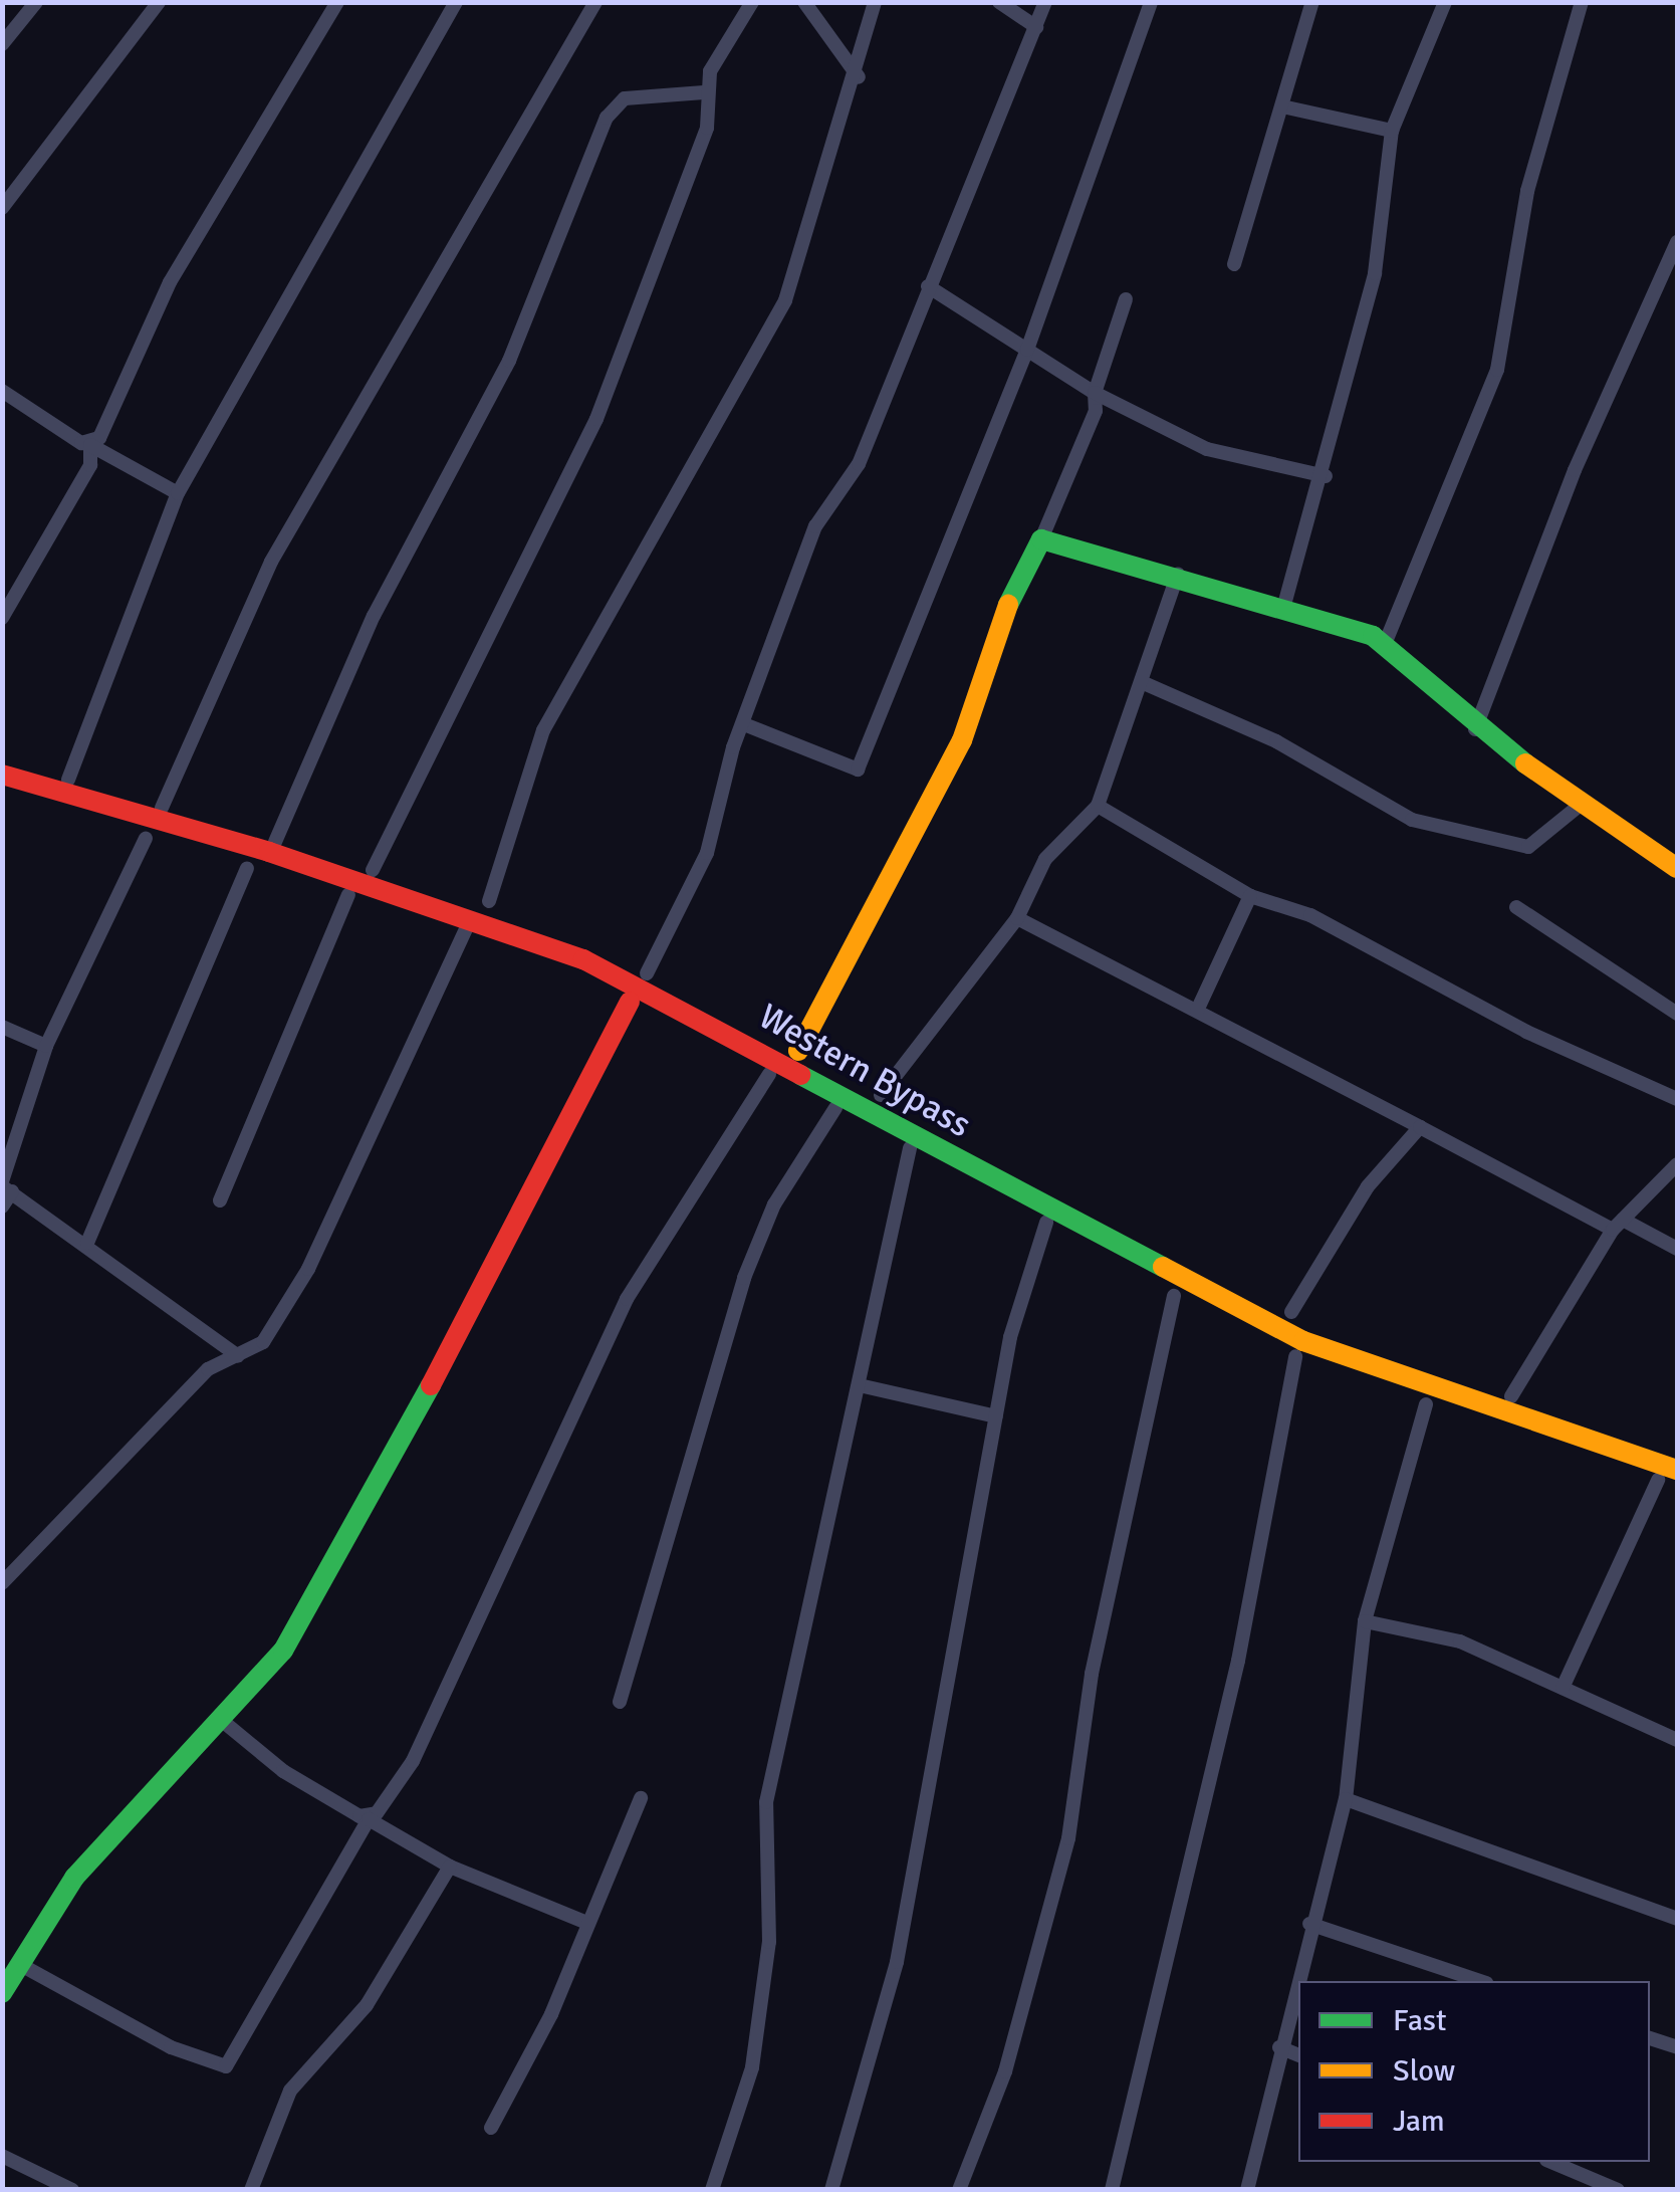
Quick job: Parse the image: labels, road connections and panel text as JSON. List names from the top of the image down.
{
  "streets": {
    "street": ["Western Bypass"]
  },
  "legend": ["Fast", "Slow", "Jam"]
}
